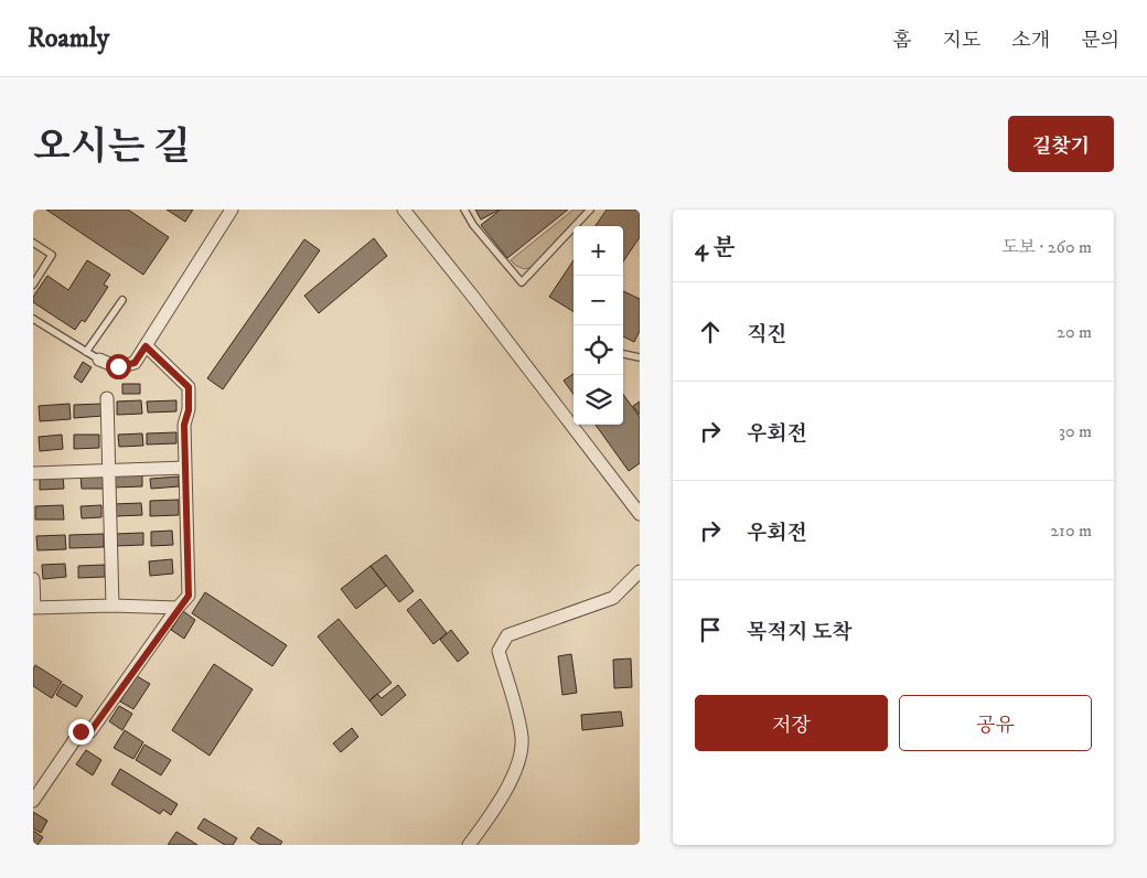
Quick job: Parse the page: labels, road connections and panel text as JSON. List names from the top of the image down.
{
  "page": {
    "header": "Roamly",
    "nav": [
      "홈",
      "지도",
      "소개",
      "문의"
    ],
    "title": "오시는 길",
    "buttons": [
      "길찾기",
      ["저장", "공유"]
    ],
    "heading": ["4 분", "도보 · 260 m"],
    "map_buttons": ["+", "−"],
    "list": [
      ["직진", "20 m"],
      ["우회전", "30 m"],
      ["우회전", "210 m"],
      "목적지 도착"
    ]
  }
}
